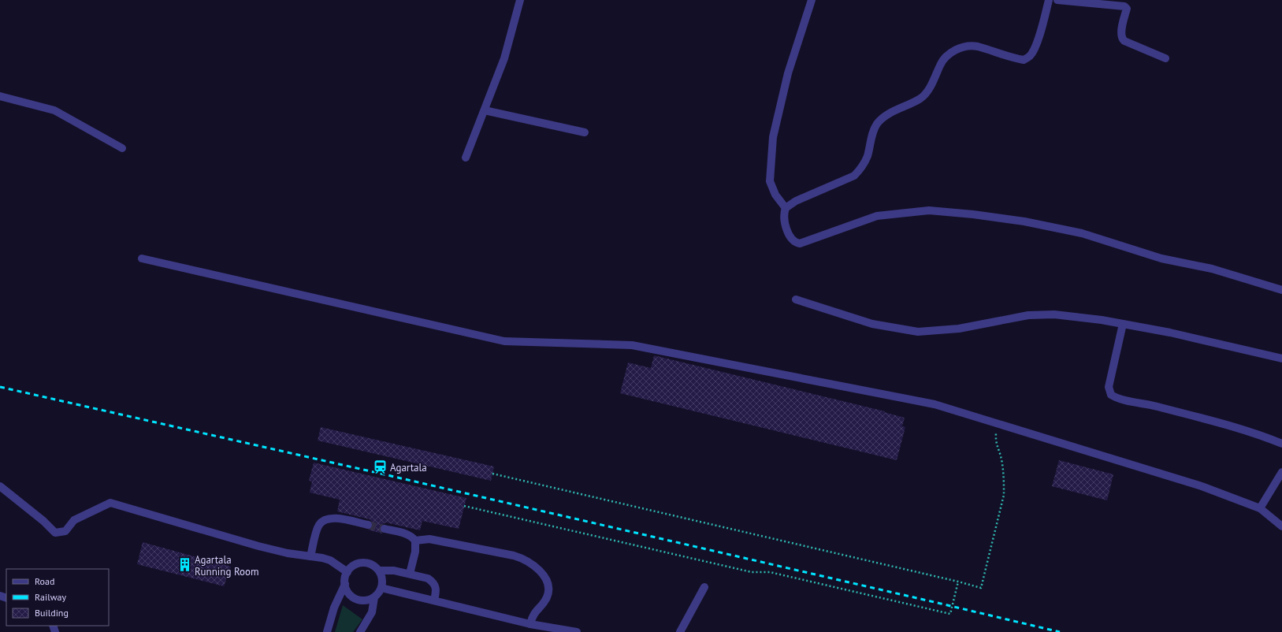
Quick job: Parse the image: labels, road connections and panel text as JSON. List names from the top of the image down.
{
  "places": {
    "station": ["Agartala"],
    "building": ["Agartala Running Room"]
  },
  "legend": ["Road", "Railway", "Building"]
}
